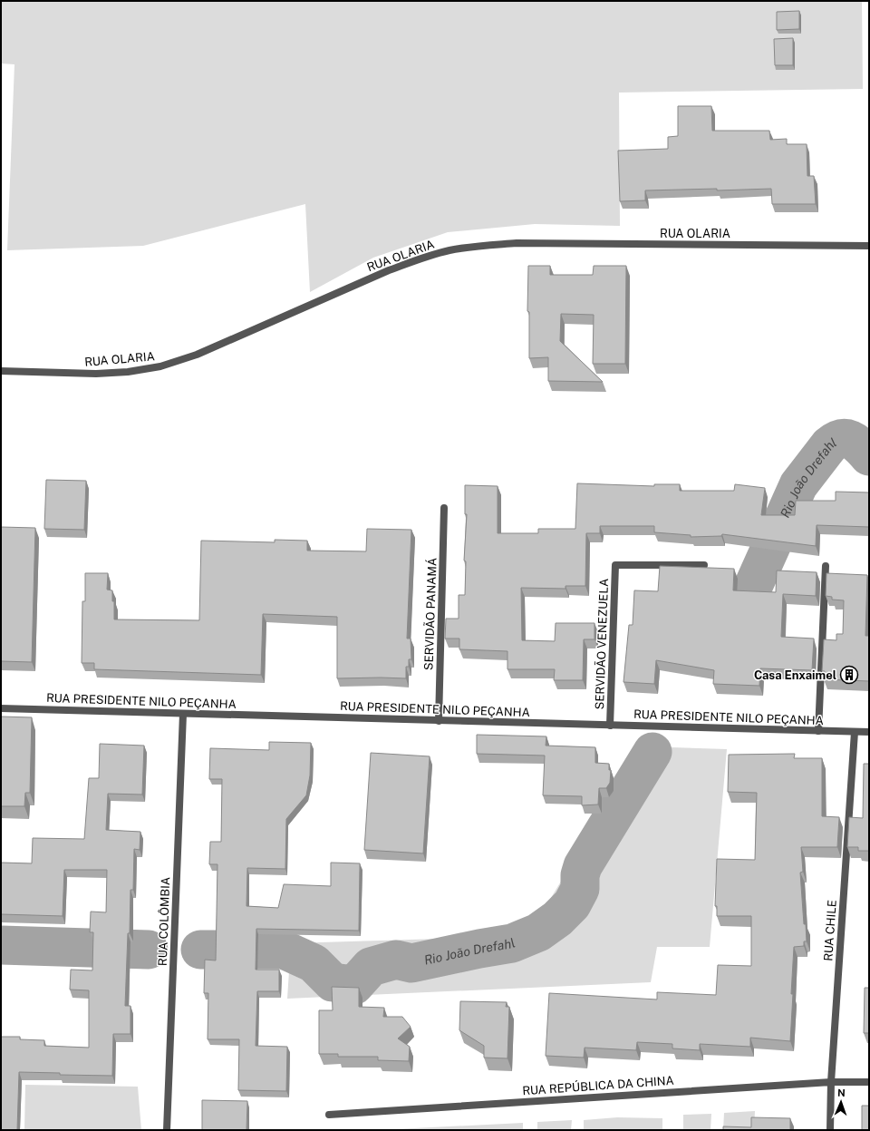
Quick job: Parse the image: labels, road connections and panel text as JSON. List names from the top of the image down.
{
  "streets": {
    "street": [
      "RUA OLARIA",
      "SERVIDÃO PANAMÁ",
      "SERVIDÃO VENEZUELA",
      "RUA PRESIDENTE NILO PEÇANHA",
      "RUA COLÔMBIA",
      "RUA CHILE",
      "RUA REPÚBLICA DA CHINA"
    ]
  },
  "crossings": [
    ["SERVIDÃO PANAMÁ", "RUA PRESIDENTE NILO PEÇANHA"],
    ["SERVIDÃO VENEZUELA", "RUA PRESIDENTE NILO PEÇANHA"],
    ["RUA PRESIDENTE NILO PEÇANHA", "RUA COLÔMBIA"],
    ["RUA PRESIDENTE NILO PEÇANHA", "RUA CHILE"],
    ["RUA CHILE", "RUA REPÚBLICA DA CHINA"]
  ],
  "water": ["Rio João Drefahl"],
  "places": {
    "building": ["Casa Enxaimel"]
  },
  "north": "top"
}
